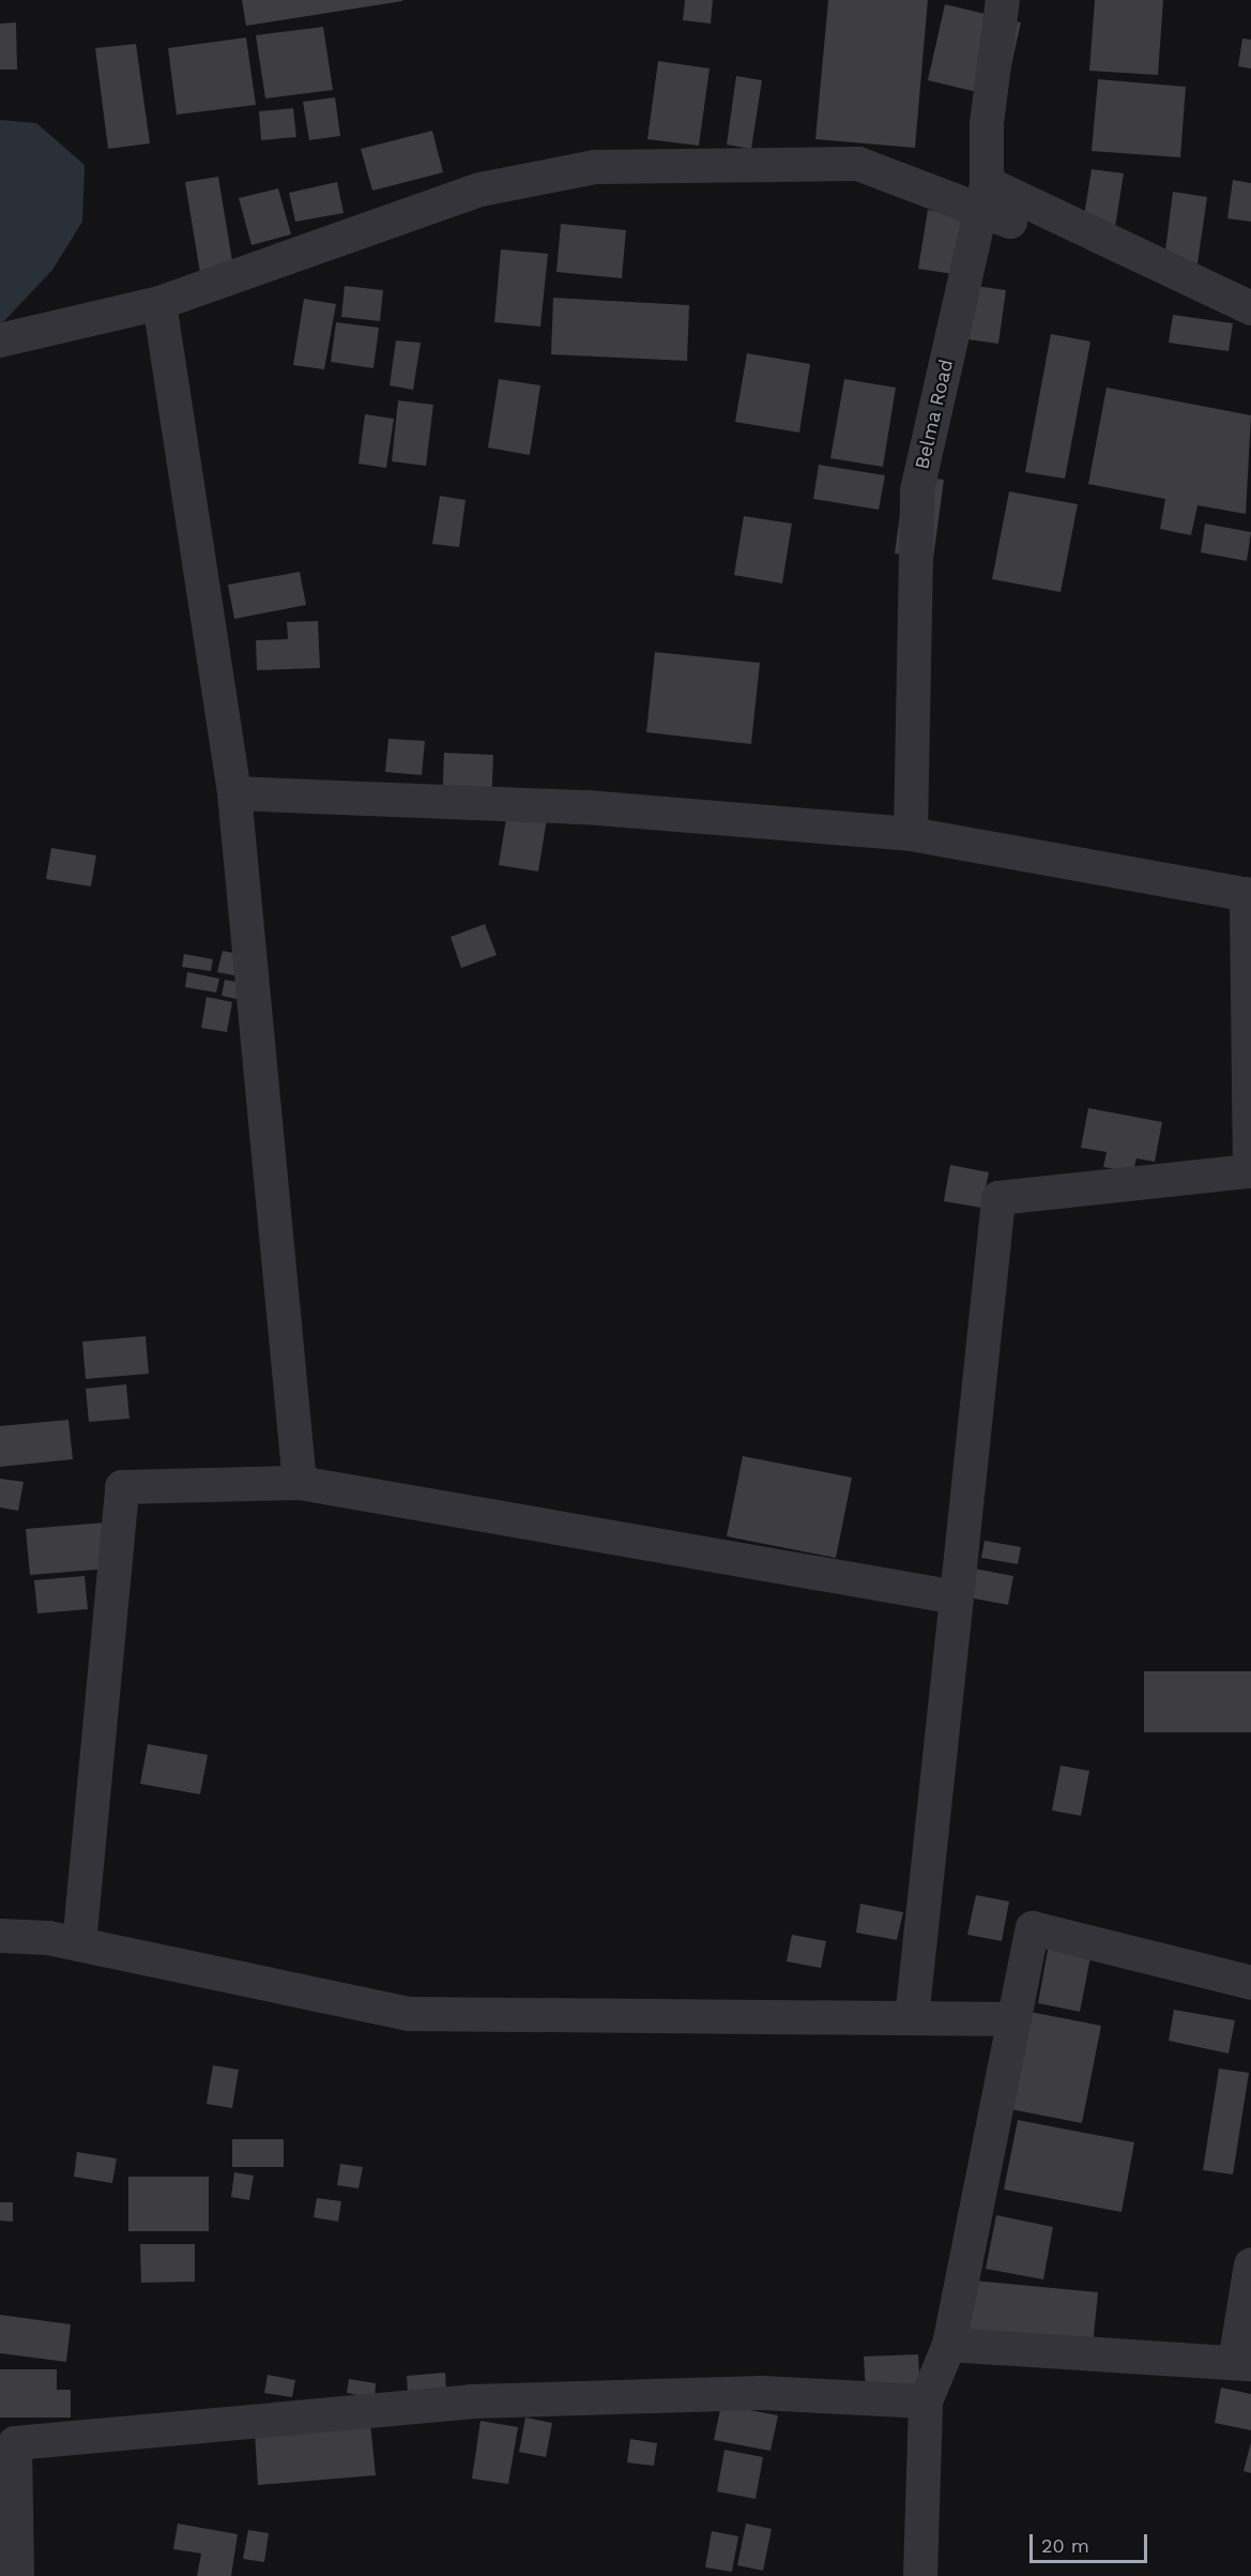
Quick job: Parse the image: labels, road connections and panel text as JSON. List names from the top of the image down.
{
  "streets": {
    "street": ["Belma Road"]
  },
  "scale_bar": "20 m"
}
